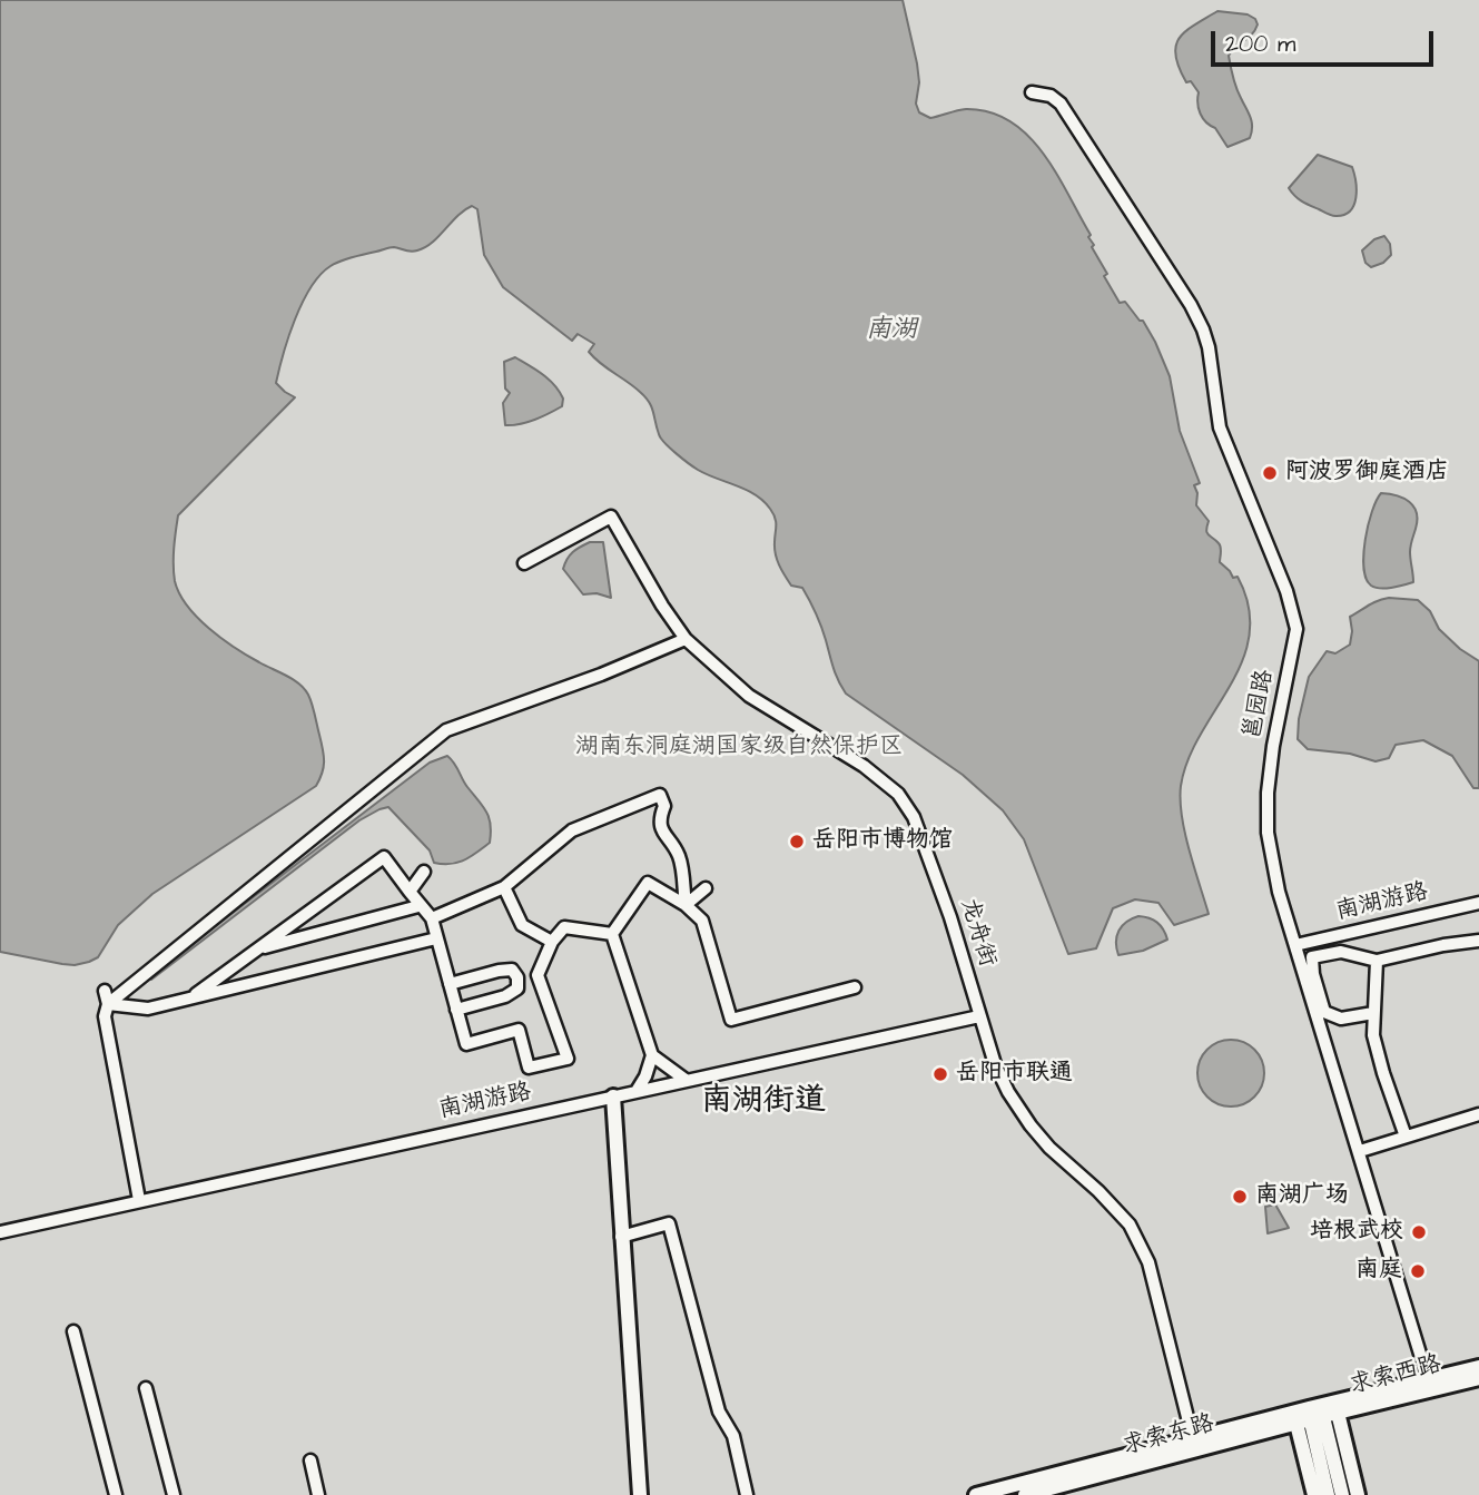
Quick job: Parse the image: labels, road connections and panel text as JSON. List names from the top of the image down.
{
  "streets": {
    "main road": ["求索西路", "求索东路"],
    "street": ["邕园路", "南湖游路", "龙舟街"]
  },
  "crossings": [
    ["邕园路", "南湖游路"],
    ["邕园路", "求索西路"],
    ["南湖游路", "龙舟街"],
    ["龙舟街", "求索东路"],
    ["求索西路", "求索东路"]
  ],
  "districts": ["南湖街道"],
  "water": ["南湖"],
  "parks": ["湖南东洞庭湖国家级自然保护区"],
  "places": [
    "阿波罗御庭酒店",
    "岳阳市博物馆",
    "岳阳市联通",
    "南湖广场",
    "培根武校",
    "南庭"
  ],
  "scale_bar": "200 m"
}
